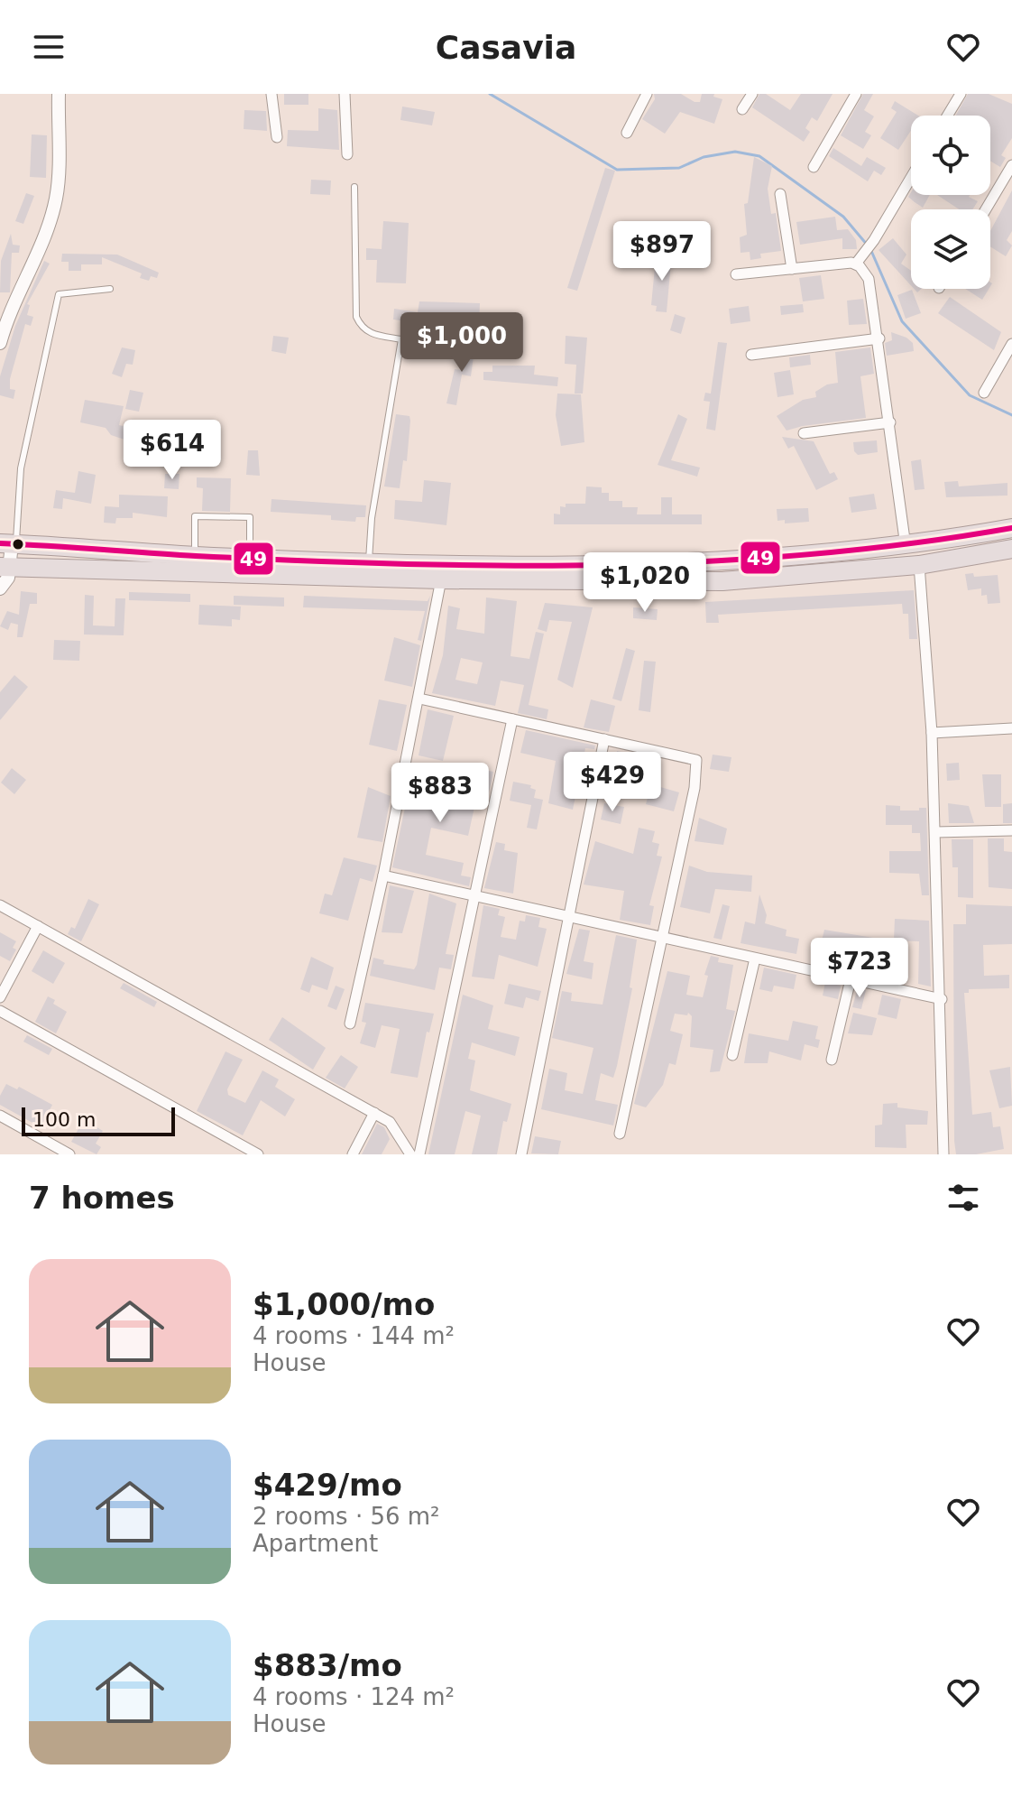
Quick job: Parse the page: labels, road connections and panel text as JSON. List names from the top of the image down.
{
  "lines": ["transit line 49"],
  "scale_bar": "100 m",
  "page": {
    "header": "Casavia",
    "price": [
      "$897",
      "$1,000",
      "$614",
      "$1,020",
      "$429",
      "$883",
      "$723"
    ],
    "scale": "100 m",
    "heading": "7 homes",
    "list": [
      {
        "name": "$1,000/mo",
        "note": "4 rooms · 144 m² · House"
      },
      {
        "name": "$429/mo",
        "note": "2 rooms · 56 m² · Apartment"
      },
      {
        "name": "$883/mo",
        "note": "4 rooms · 124 m² · House"
      }
    ]
  }
}
